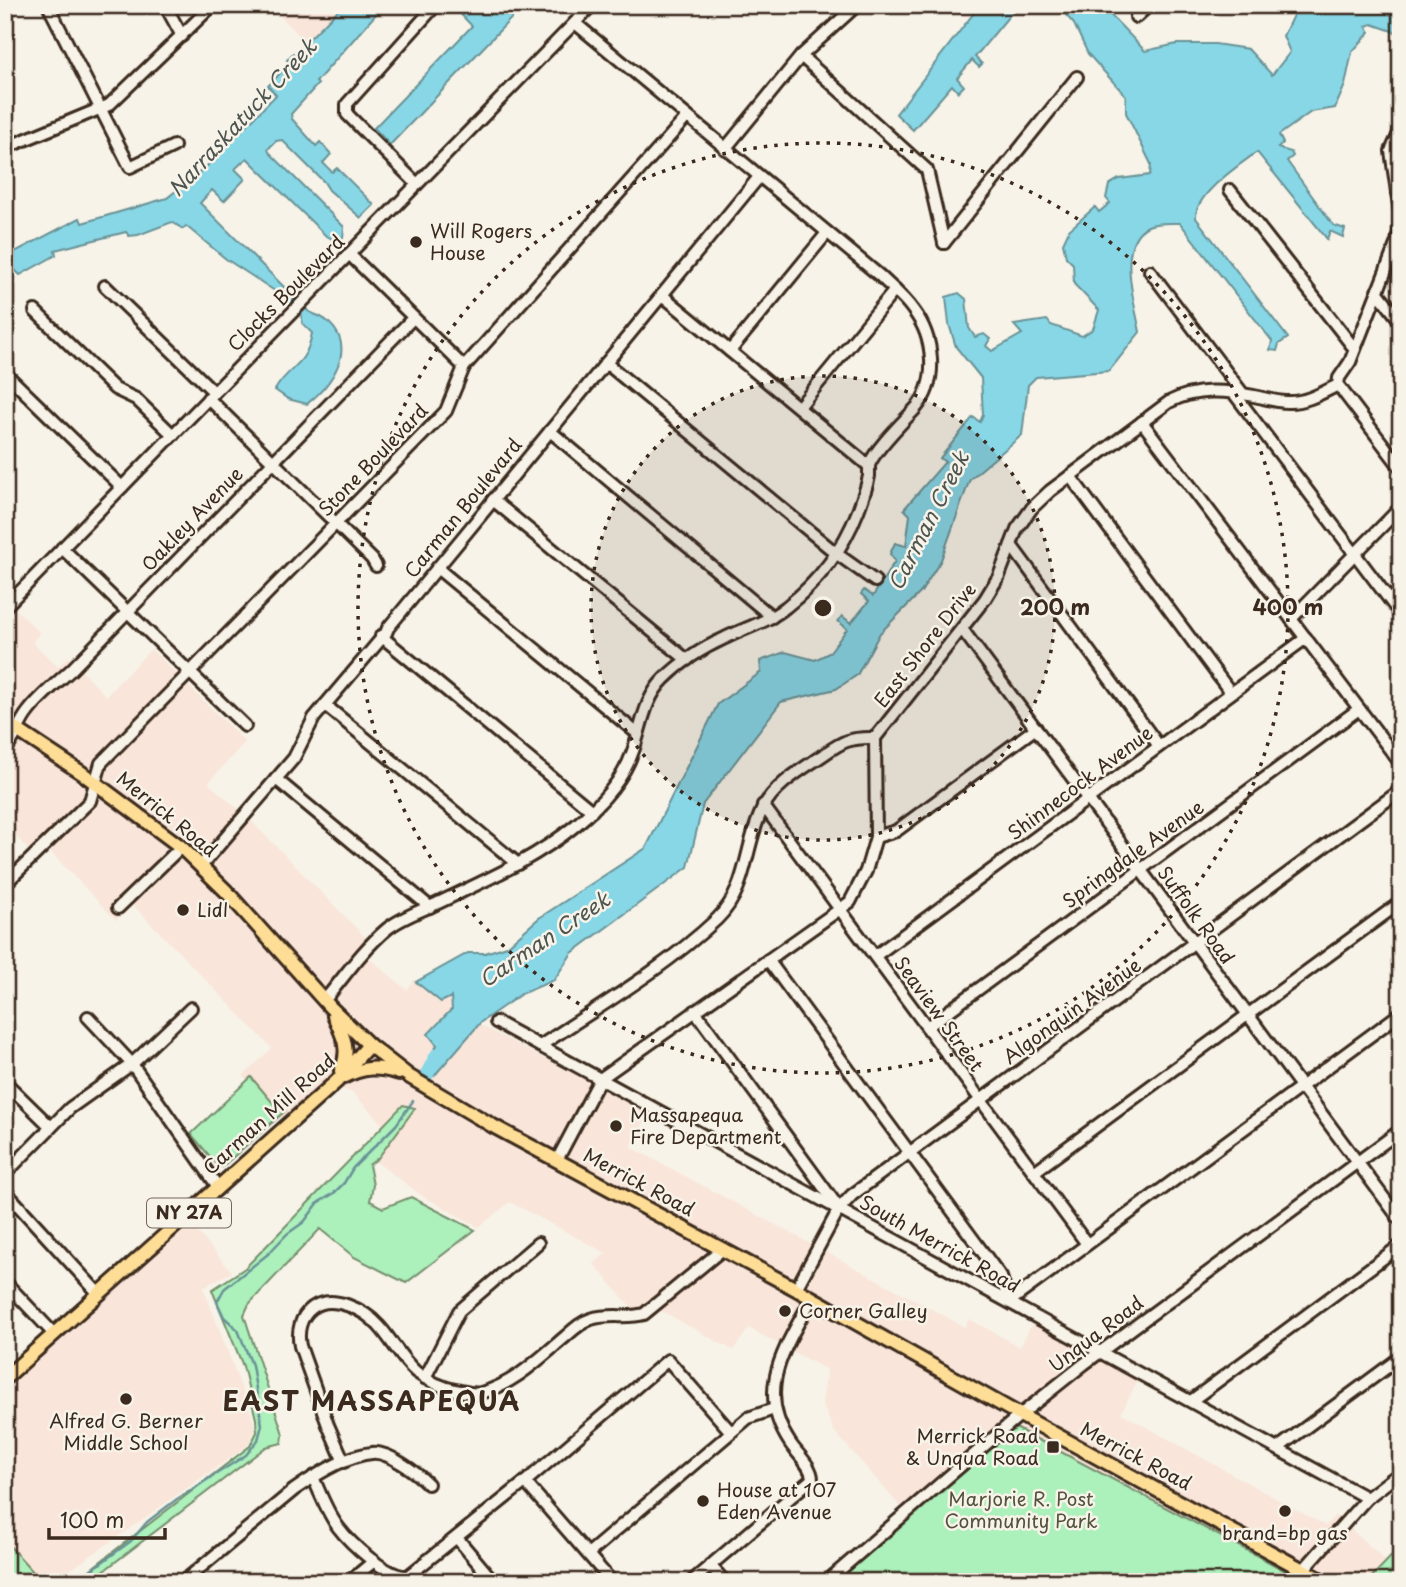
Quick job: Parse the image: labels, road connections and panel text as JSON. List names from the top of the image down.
{
  "streets": {
    "main road": ["Merrick Road", "Carman Mill Road", "NY 27A"],
    "street": [
      "Clocks Boulevard",
      "Stone Boulevard",
      "Carman Boulevard",
      "Oakley Avenue",
      "East Shore Drive",
      "Shinnecock Avenue",
      "Springdale Avenue",
      "Suffolk Road",
      "Algonquin Avenue",
      "Seaview Street",
      "South Merrick Road",
      "Unqua Road"
    ]
  },
  "crossings": [
    ["Stone Boulevard", "Merrick Road"],
    ["Carman Boulevard", "Merrick Road"],
    ["Oakley Avenue", "Merrick Road"],
    ["East Shore Drive", "Merrick Road"],
    ["East Shore Drive", "Suffolk Road"],
    ["East Shore Drive", "Seaview Street"],
    ["East Shore Drive", "South Merrick Road"],
    ["Shinnecock Avenue", "Suffolk Road"],
    ["Shinnecock Avenue", "Seaview Street"],
    ["Merrick Road", "Algonquin Avenue"],
    ["Merrick Road", "Carman Mill Road"],
    ["Merrick Road", "Unqua Road"],
    ["Springdale Avenue", "Suffolk Road"],
    ["Springdale Avenue", "Seaview Street"],
    ["Suffolk Road", "Algonquin Avenue"],
    ["Suffolk Road", "Unqua Road"],
    ["Algonquin Avenue", "Seaview Street"],
    ["Algonquin Avenue", "South Merrick Road"],
    ["South Merrick Road", "Unqua Road"]
  ],
  "districts": ["EAST MASSAPEQUA"],
  "water": ["Narraskatuck Creek", "Carman Creek"],
  "parks": ["Marjorie R. Post Community Park"],
  "places": {
    "other": [
      "Will Rogers House",
      "Lidl",
      "Massapequa Fire Department",
      "Corner Galley",
      "Alfred G. Berner Middle School",
      "House at 107 Eden Avenue",
      "brand=bp gas"
    ],
    "transit": ["Merrick Road & Unqua Road"]
  },
  "scale_bar": "100 m",
  "rings": ["200 m", "400 m"]
}
